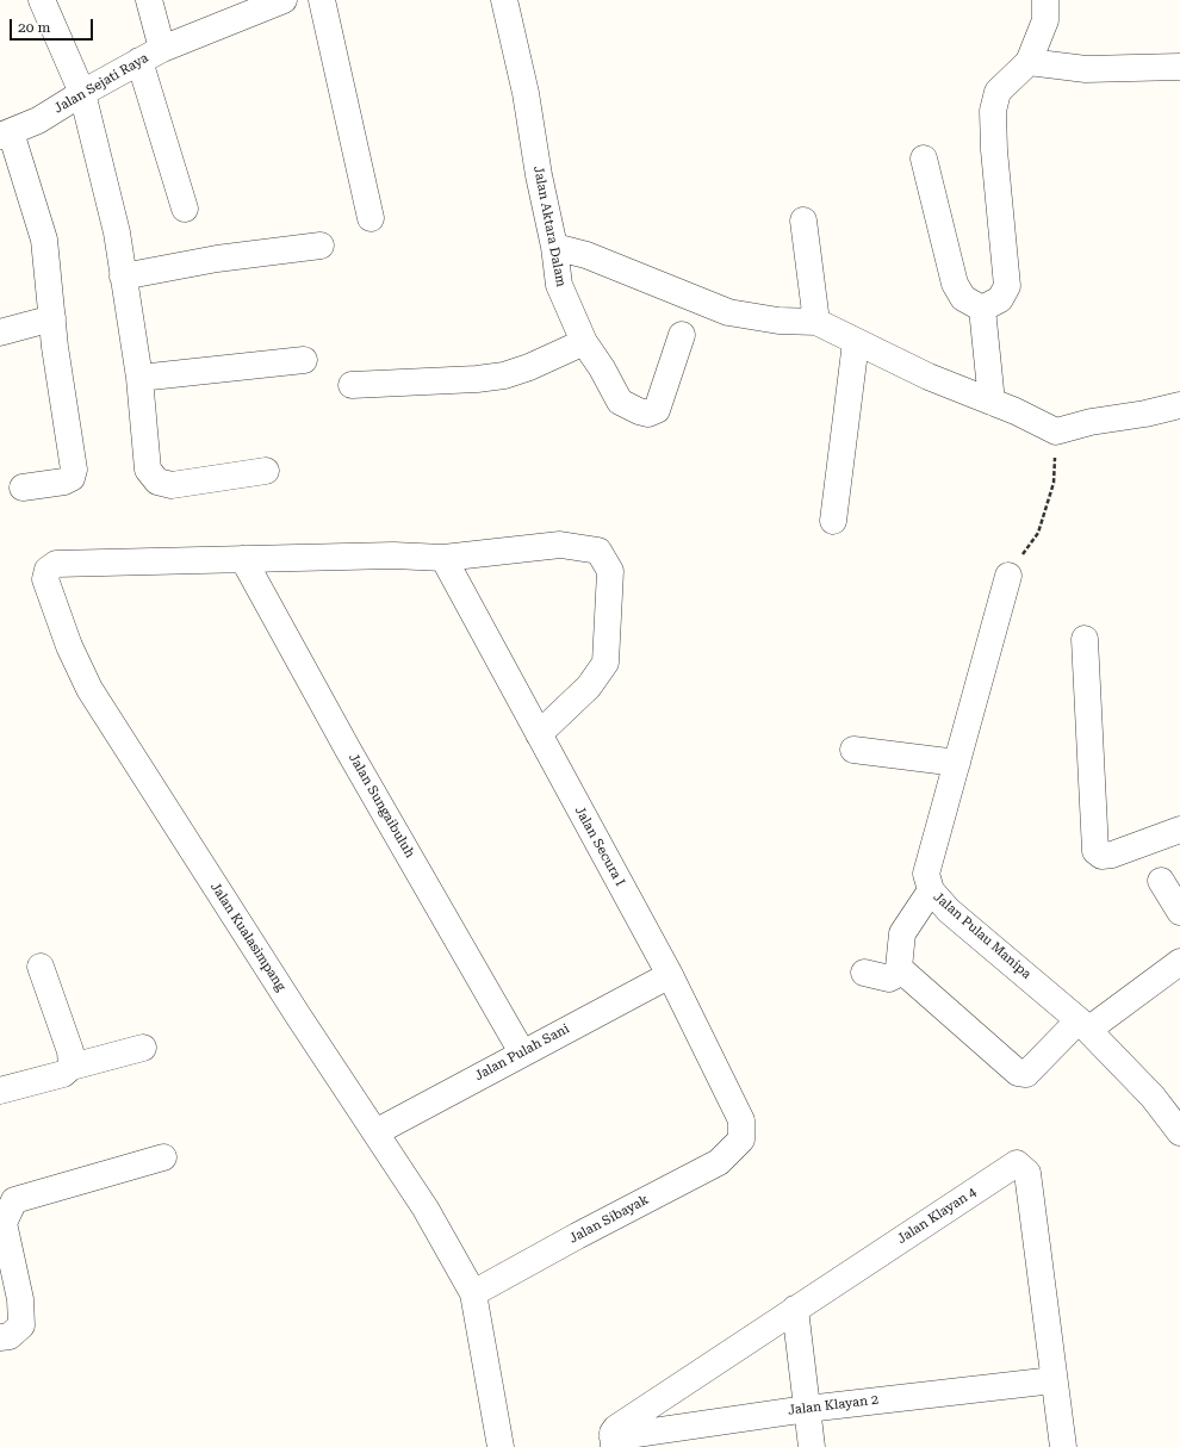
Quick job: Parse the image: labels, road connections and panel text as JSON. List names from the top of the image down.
{
  "streets": {
    "street": [
      "Jalan Sejati Raya",
      "Jalan Aktara Dalam",
      "Jalan Sungaibuluh",
      "Jalan Secura I",
      "Jalan Pulau Manipa",
      "Jalan Kualasimpang",
      "Jalan Pulah Sani",
      "Jalan Klayan 4",
      "Jalan Sibayak",
      "Jalan Klayan 2"
    ]
  },
  "crossings": [
    ["Jalan Sungaibuluh", "Jalan Kualasimpang"],
    ["Jalan Sungaibuluh", "Jalan Pulah Sani"],
    ["Jalan Secura I", "Jalan Pulah Sani"],
    ["Jalan Secura I", "Jalan Sibayak"],
    ["Jalan Kualasimpang", "Jalan Pulah Sani"],
    ["Jalan Kualasimpang", "Jalan Sibayak"],
    ["Jalan Klayan 4", "Jalan Klayan 2"]
  ],
  "scale_bar": "20 m"
}
